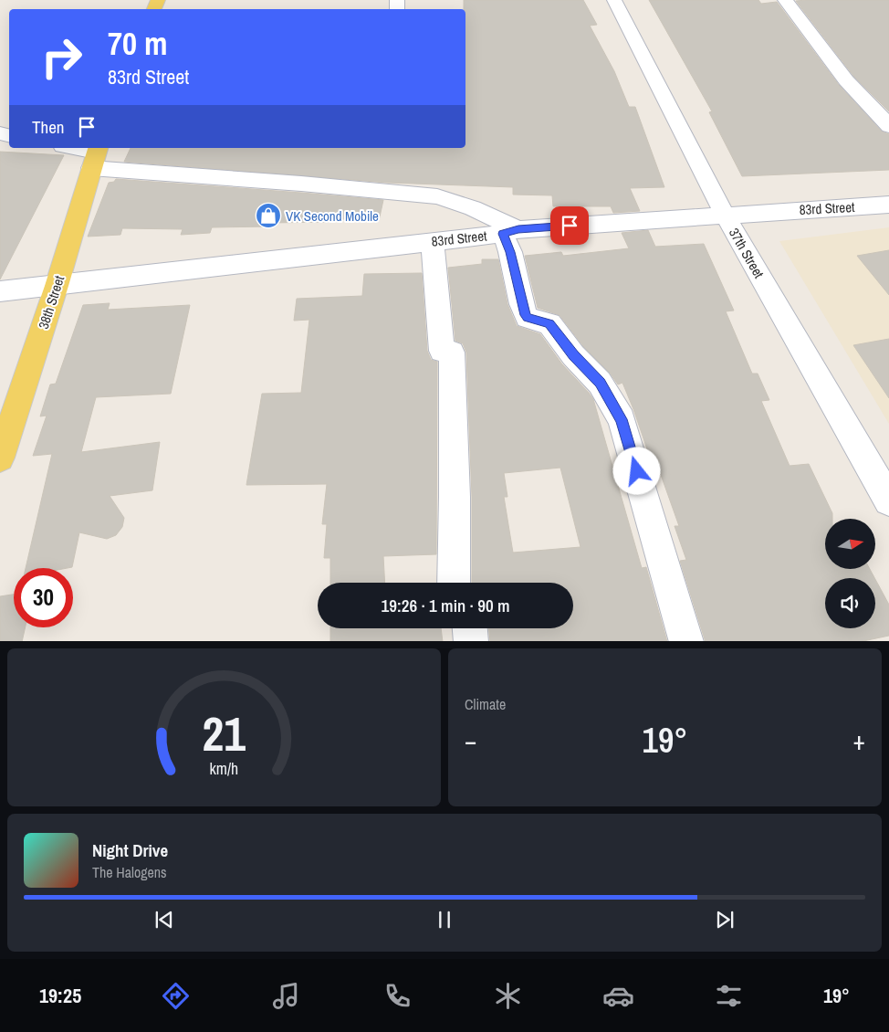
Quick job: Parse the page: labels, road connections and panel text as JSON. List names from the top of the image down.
{
  "streets": {
    "main road": ["38th Street"],
    "street": ["83rd Street", "37th Street"]
  },
  "crossings": [
    ["83rd Street", "37th Street"],
    ["83rd Street", "38th Street"]
  ],
  "places": {
    "shop": ["VK Second Mobile"]
  },
  "north": "right",
  "page": {
    "turn": ["70 m", "83rd Street"],
    "then": "Then",
    "limit": "30",
    "trip": "19:26 · 1 min · 90 m",
    "tile": "Climate",
    "heat": ["−", "19°", "+"],
    "song": ["Night Drive", "The Halogens"],
    "tabs": ["19:25", "19°"],
    "gauge": ["21", "km/h"]
  }
}
